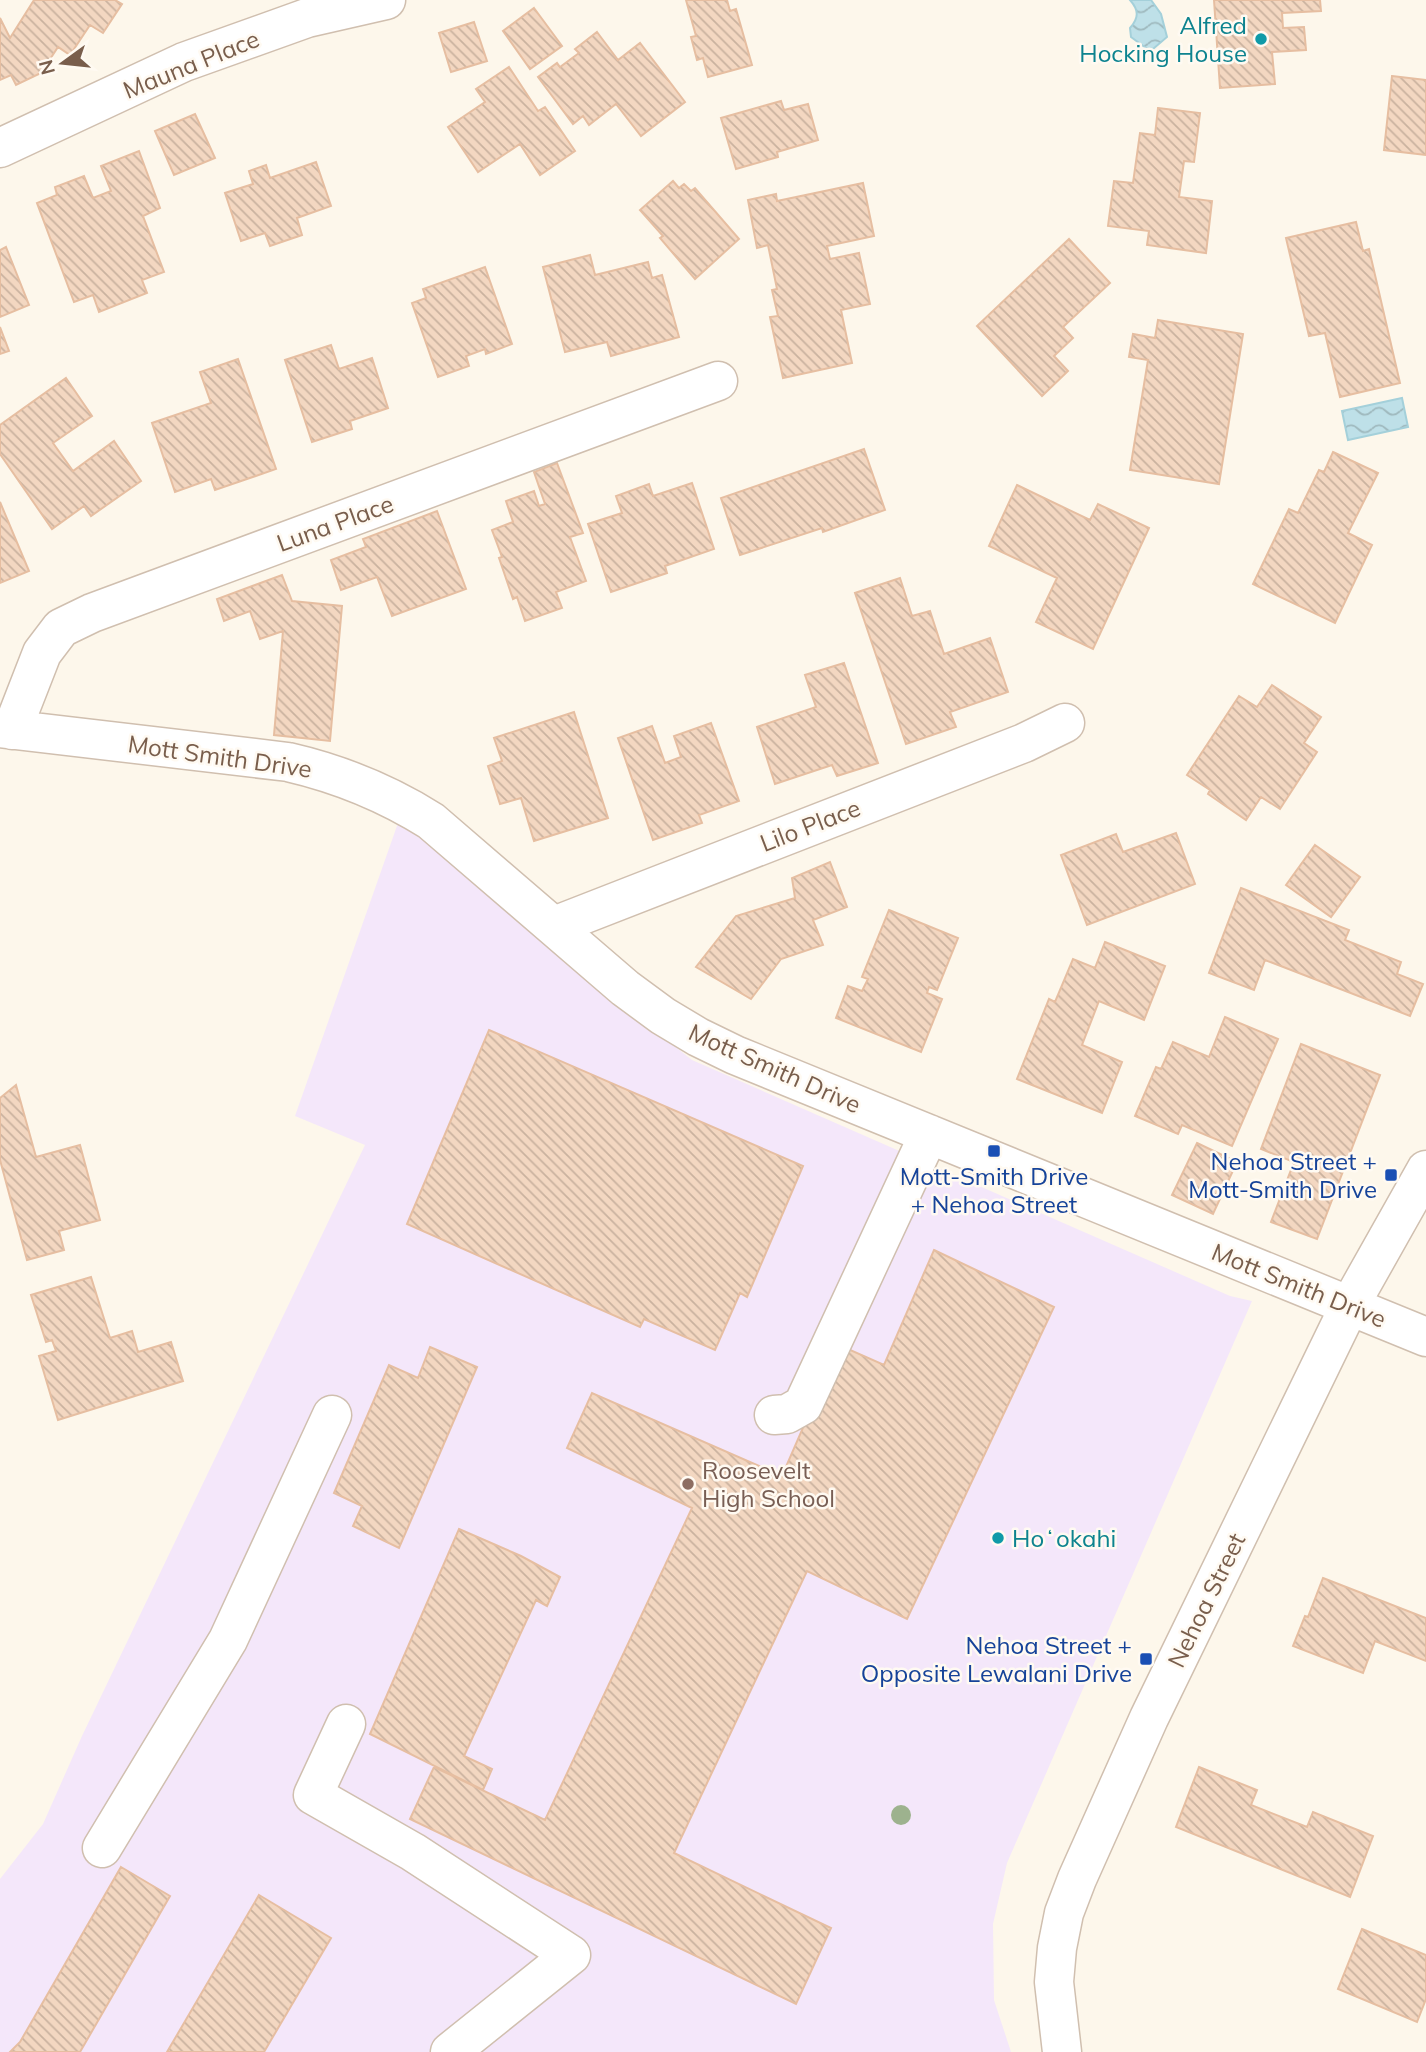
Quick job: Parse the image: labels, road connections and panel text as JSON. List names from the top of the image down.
{
  "streets": {
    "street": [
      "Mauna Place",
      "Luna Place",
      "Mott Smith Drive",
      "Lilo Place",
      "Nehoa Street"
    ]
  },
  "crossings": [
    ["Luna Place", "Mott Smith Drive"],
    ["Mott Smith Drive", "Lilo Place"],
    ["Mott Smith Drive", "Nehoa Street"]
  ],
  "places": {
    "other": ["Alfred Hocking House", "Roosevelt High School", "Hoʻokahi"],
    "transit": ["Mott-Smith Drive + Nehoa Street", "Nehoa Street + Mott-Smith Drive", "Nehoa Street + Opposite Lewalani Drive"]
  },
  "north": "left"
}
